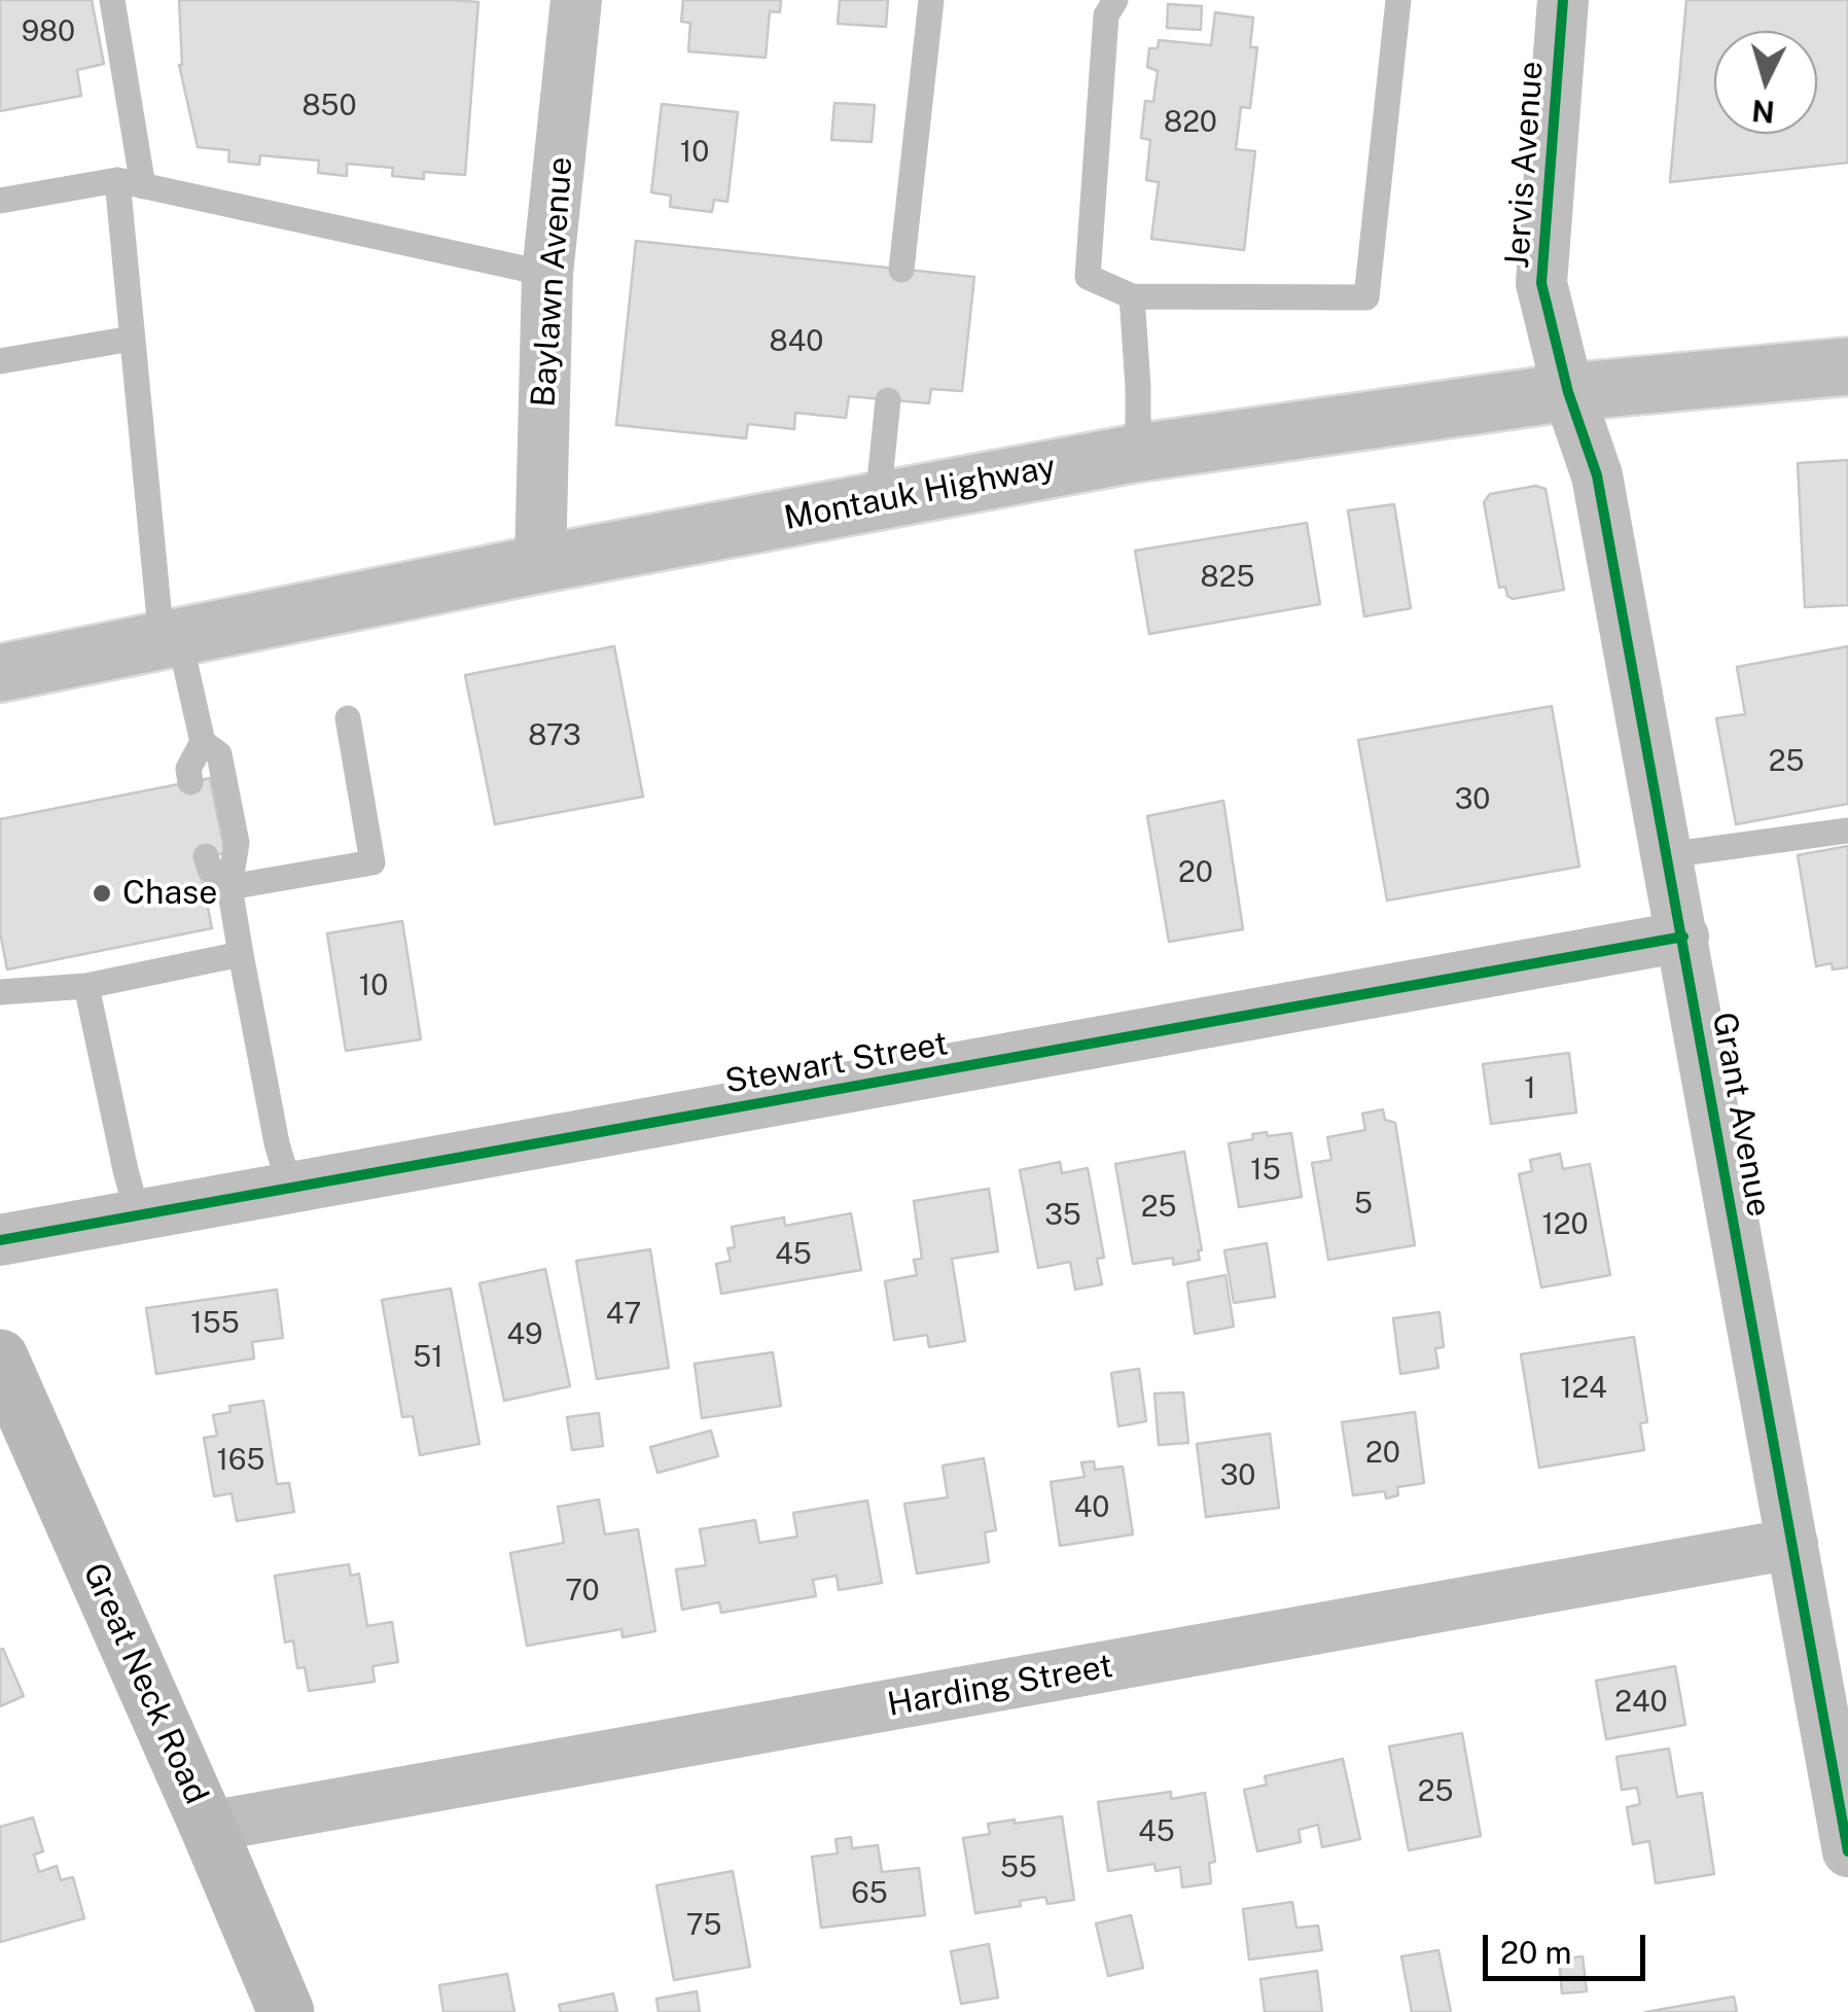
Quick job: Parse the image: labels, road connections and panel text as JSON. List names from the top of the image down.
{
  "streets": {
    "main road": ["Montauk Highway", "Great Neck Road"],
    "street": [
      "Jervis Avenue",
      "Baylawn Avenue",
      "Stewart Street",
      "Grant Avenue",
      "Harding Street"
    ]
  },
  "crossings": [
    ["Jervis Avenue", "Montauk Highway"],
    ["Jervis Avenue", "Grant Avenue"],
    ["Baylawn Avenue", "Montauk Highway"],
    ["Montauk Highway", "Grant Avenue"],
    ["Stewart Street", "Grant Avenue"],
    ["Grant Avenue", "Harding Street"],
    ["Great Neck Road", "Harding Street"]
  ],
  "places": ["Chase"],
  "house_numbers": [
    "980",
    "850",
    "820",
    "10",
    "840",
    "825",
    "873",
    "25",
    "30",
    "20",
    "10",
    "1",
    "15",
    "5",
    "25",
    "35",
    "120",
    "45",
    "47",
    "155",
    "49",
    "51",
    "124",
    "20",
    "165",
    "30",
    "40",
    "70",
    "240",
    "25",
    "45",
    "55",
    "65",
    "75"
  ],
  "scale_bar": "20 m",
  "north": "bottom"
}
